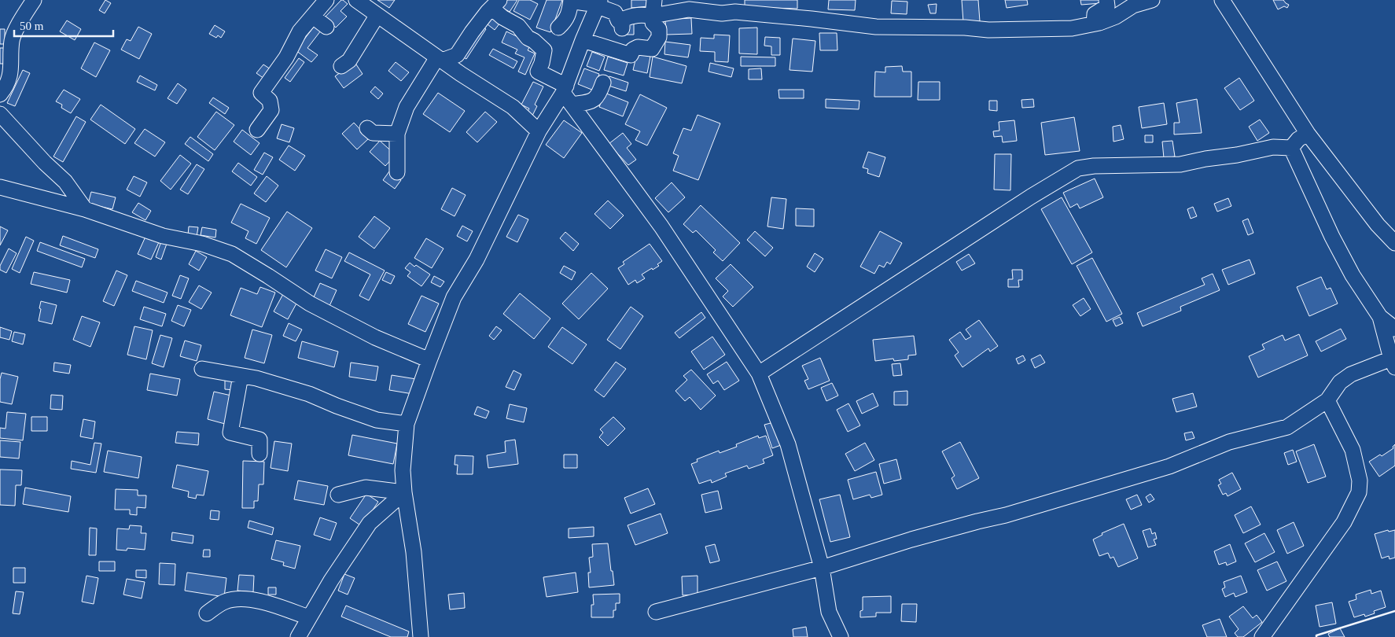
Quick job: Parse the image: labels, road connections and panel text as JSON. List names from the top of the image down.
{
  "scale_bar": "50 m"
}
